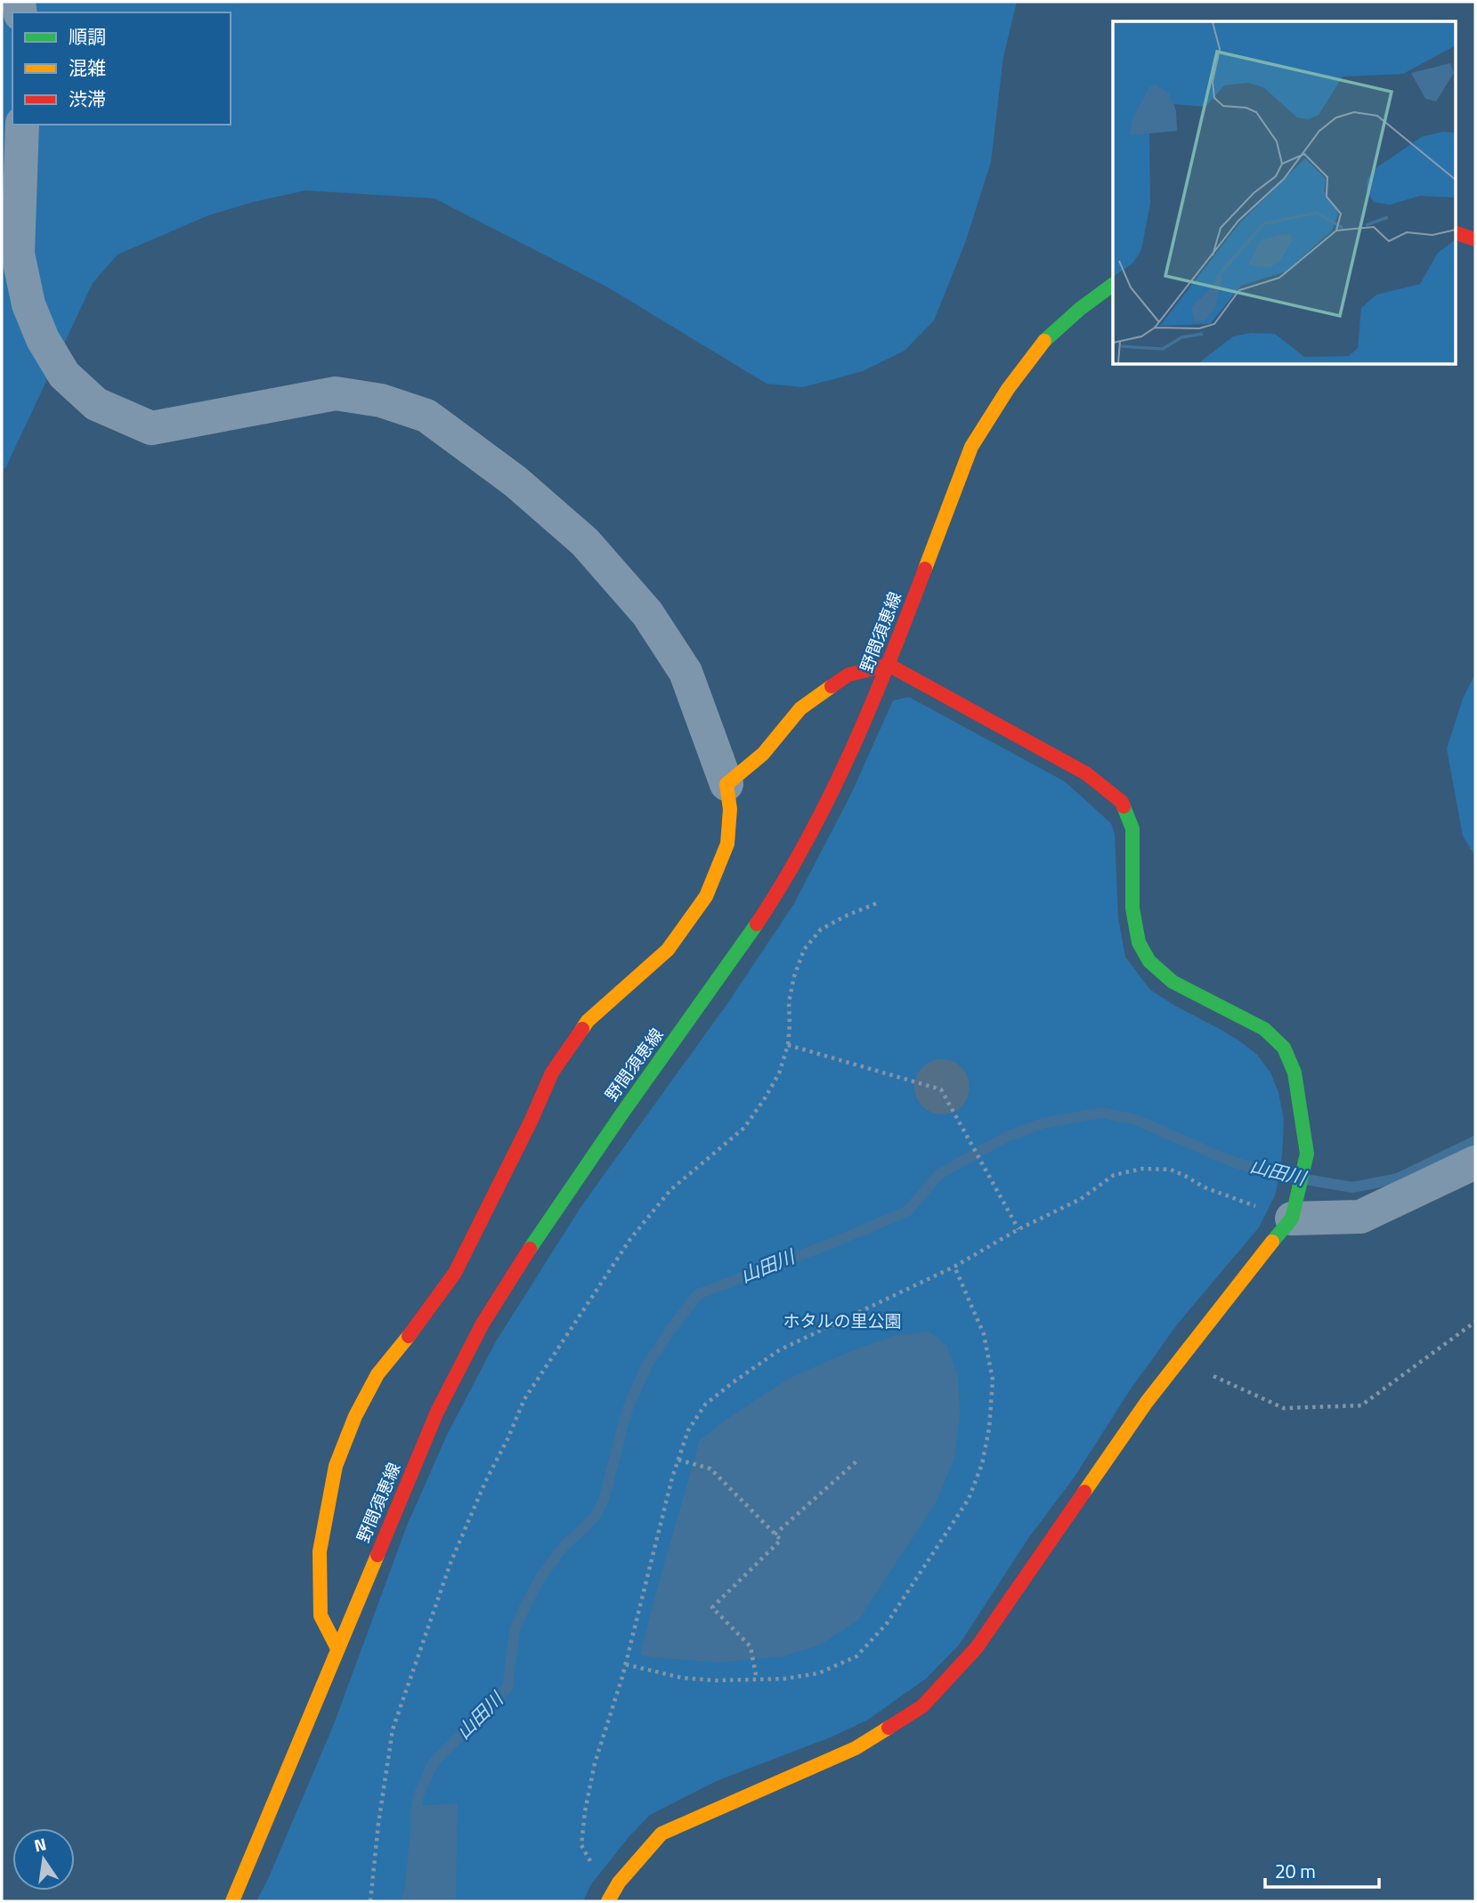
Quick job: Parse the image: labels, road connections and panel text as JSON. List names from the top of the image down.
{
  "streets": {
    "street": ["野間須恵線"]
  },
  "water": ["山田川"],
  "parks": ["ホタルの里公園"],
  "legend": ["順調", "混雑", "渋滞"],
  "scale_bar": "20 m",
  "north": "top"
}
